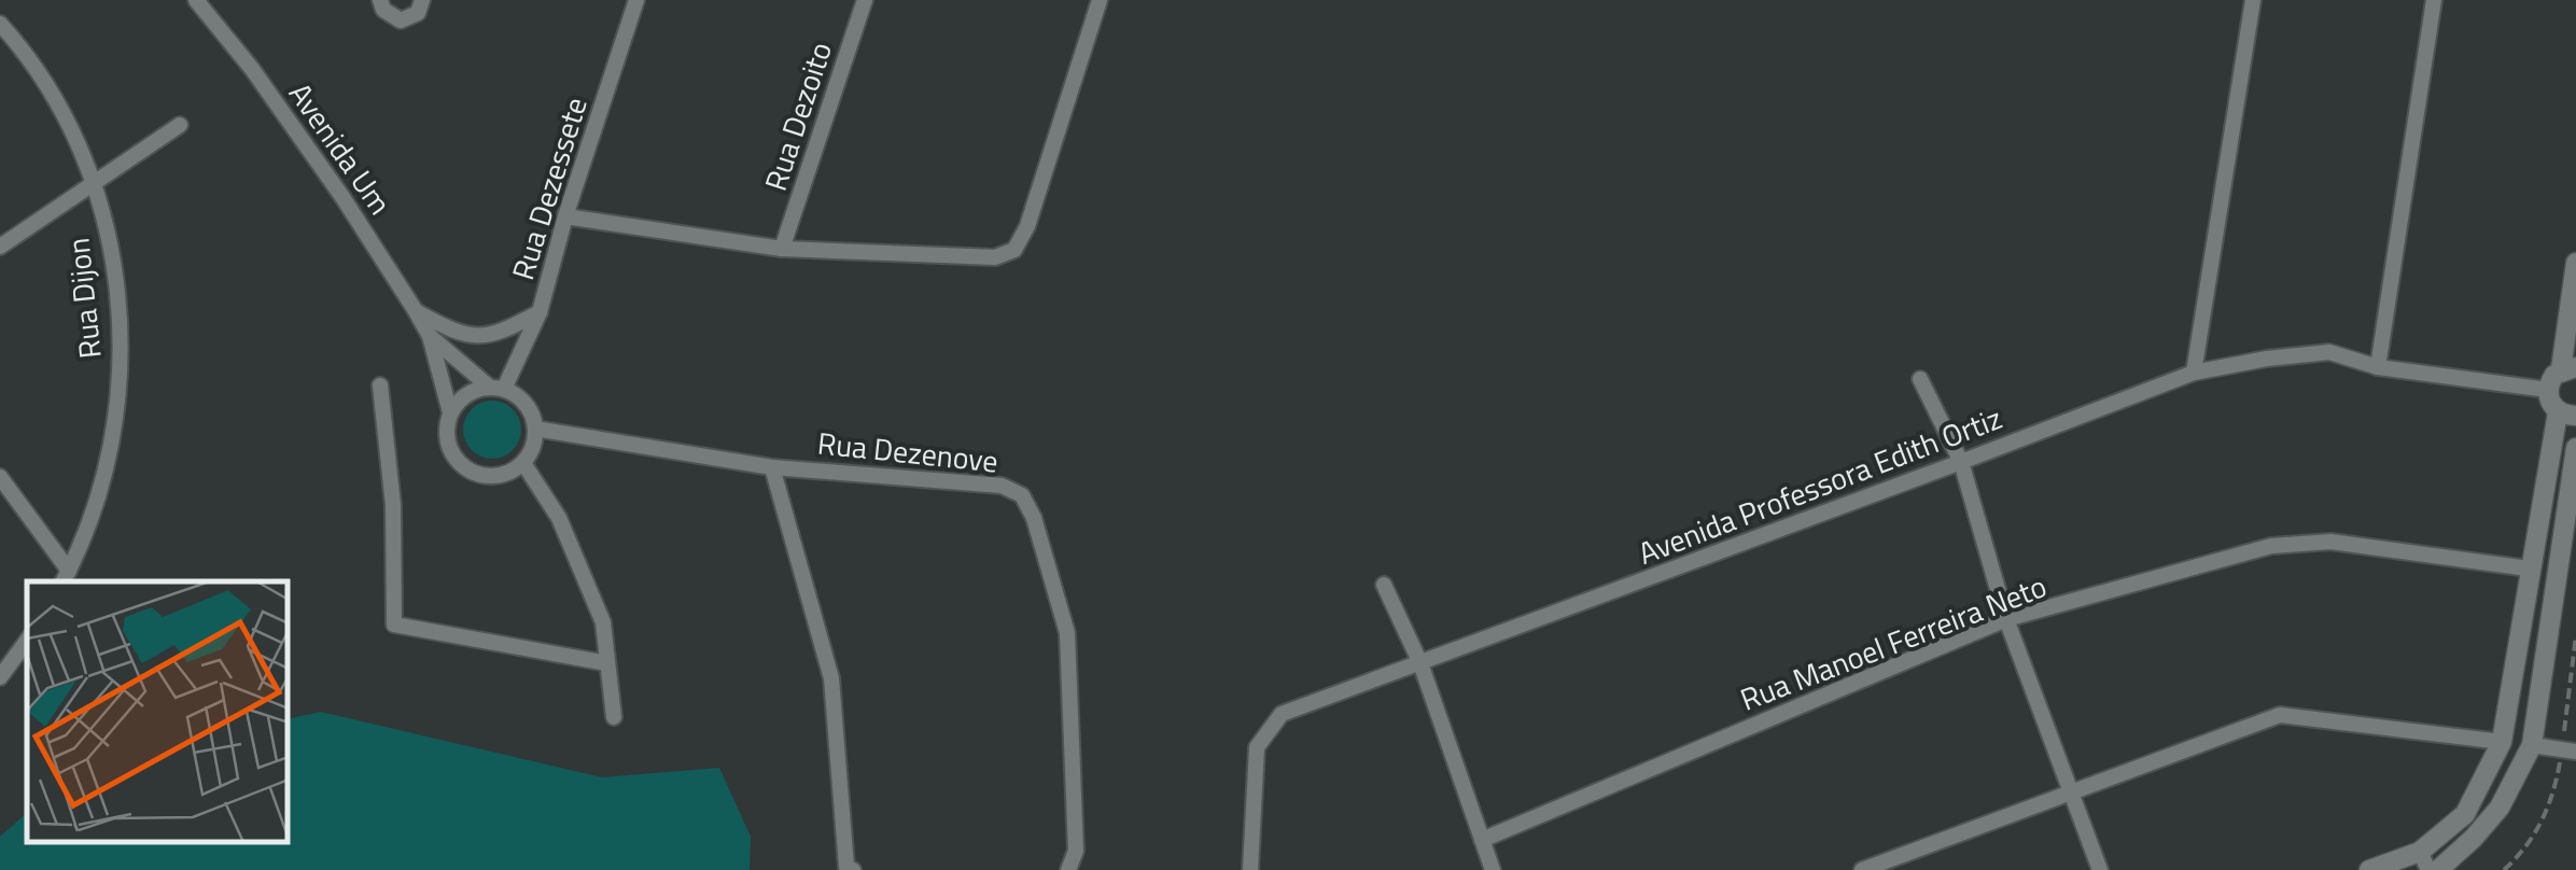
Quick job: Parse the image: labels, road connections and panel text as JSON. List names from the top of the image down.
{
  "streets": {
    "street": [
      "Rua Dezoito",
      "Avenida Um",
      "Rua Dezessete",
      "Rua Dijon",
      "Rua Dezenove",
      "Avenida Professora Edith Ortiz",
      "Rua Manoel Ferreira Neto"
    ]
  },
  "crossings": [
    ["Avenida Um", "Rua Dezessete"],
    ["Avenida Um", "Rua Dezenove"],
    ["Rua Dezessete", "Rua Dezenove"]
  ]
}
